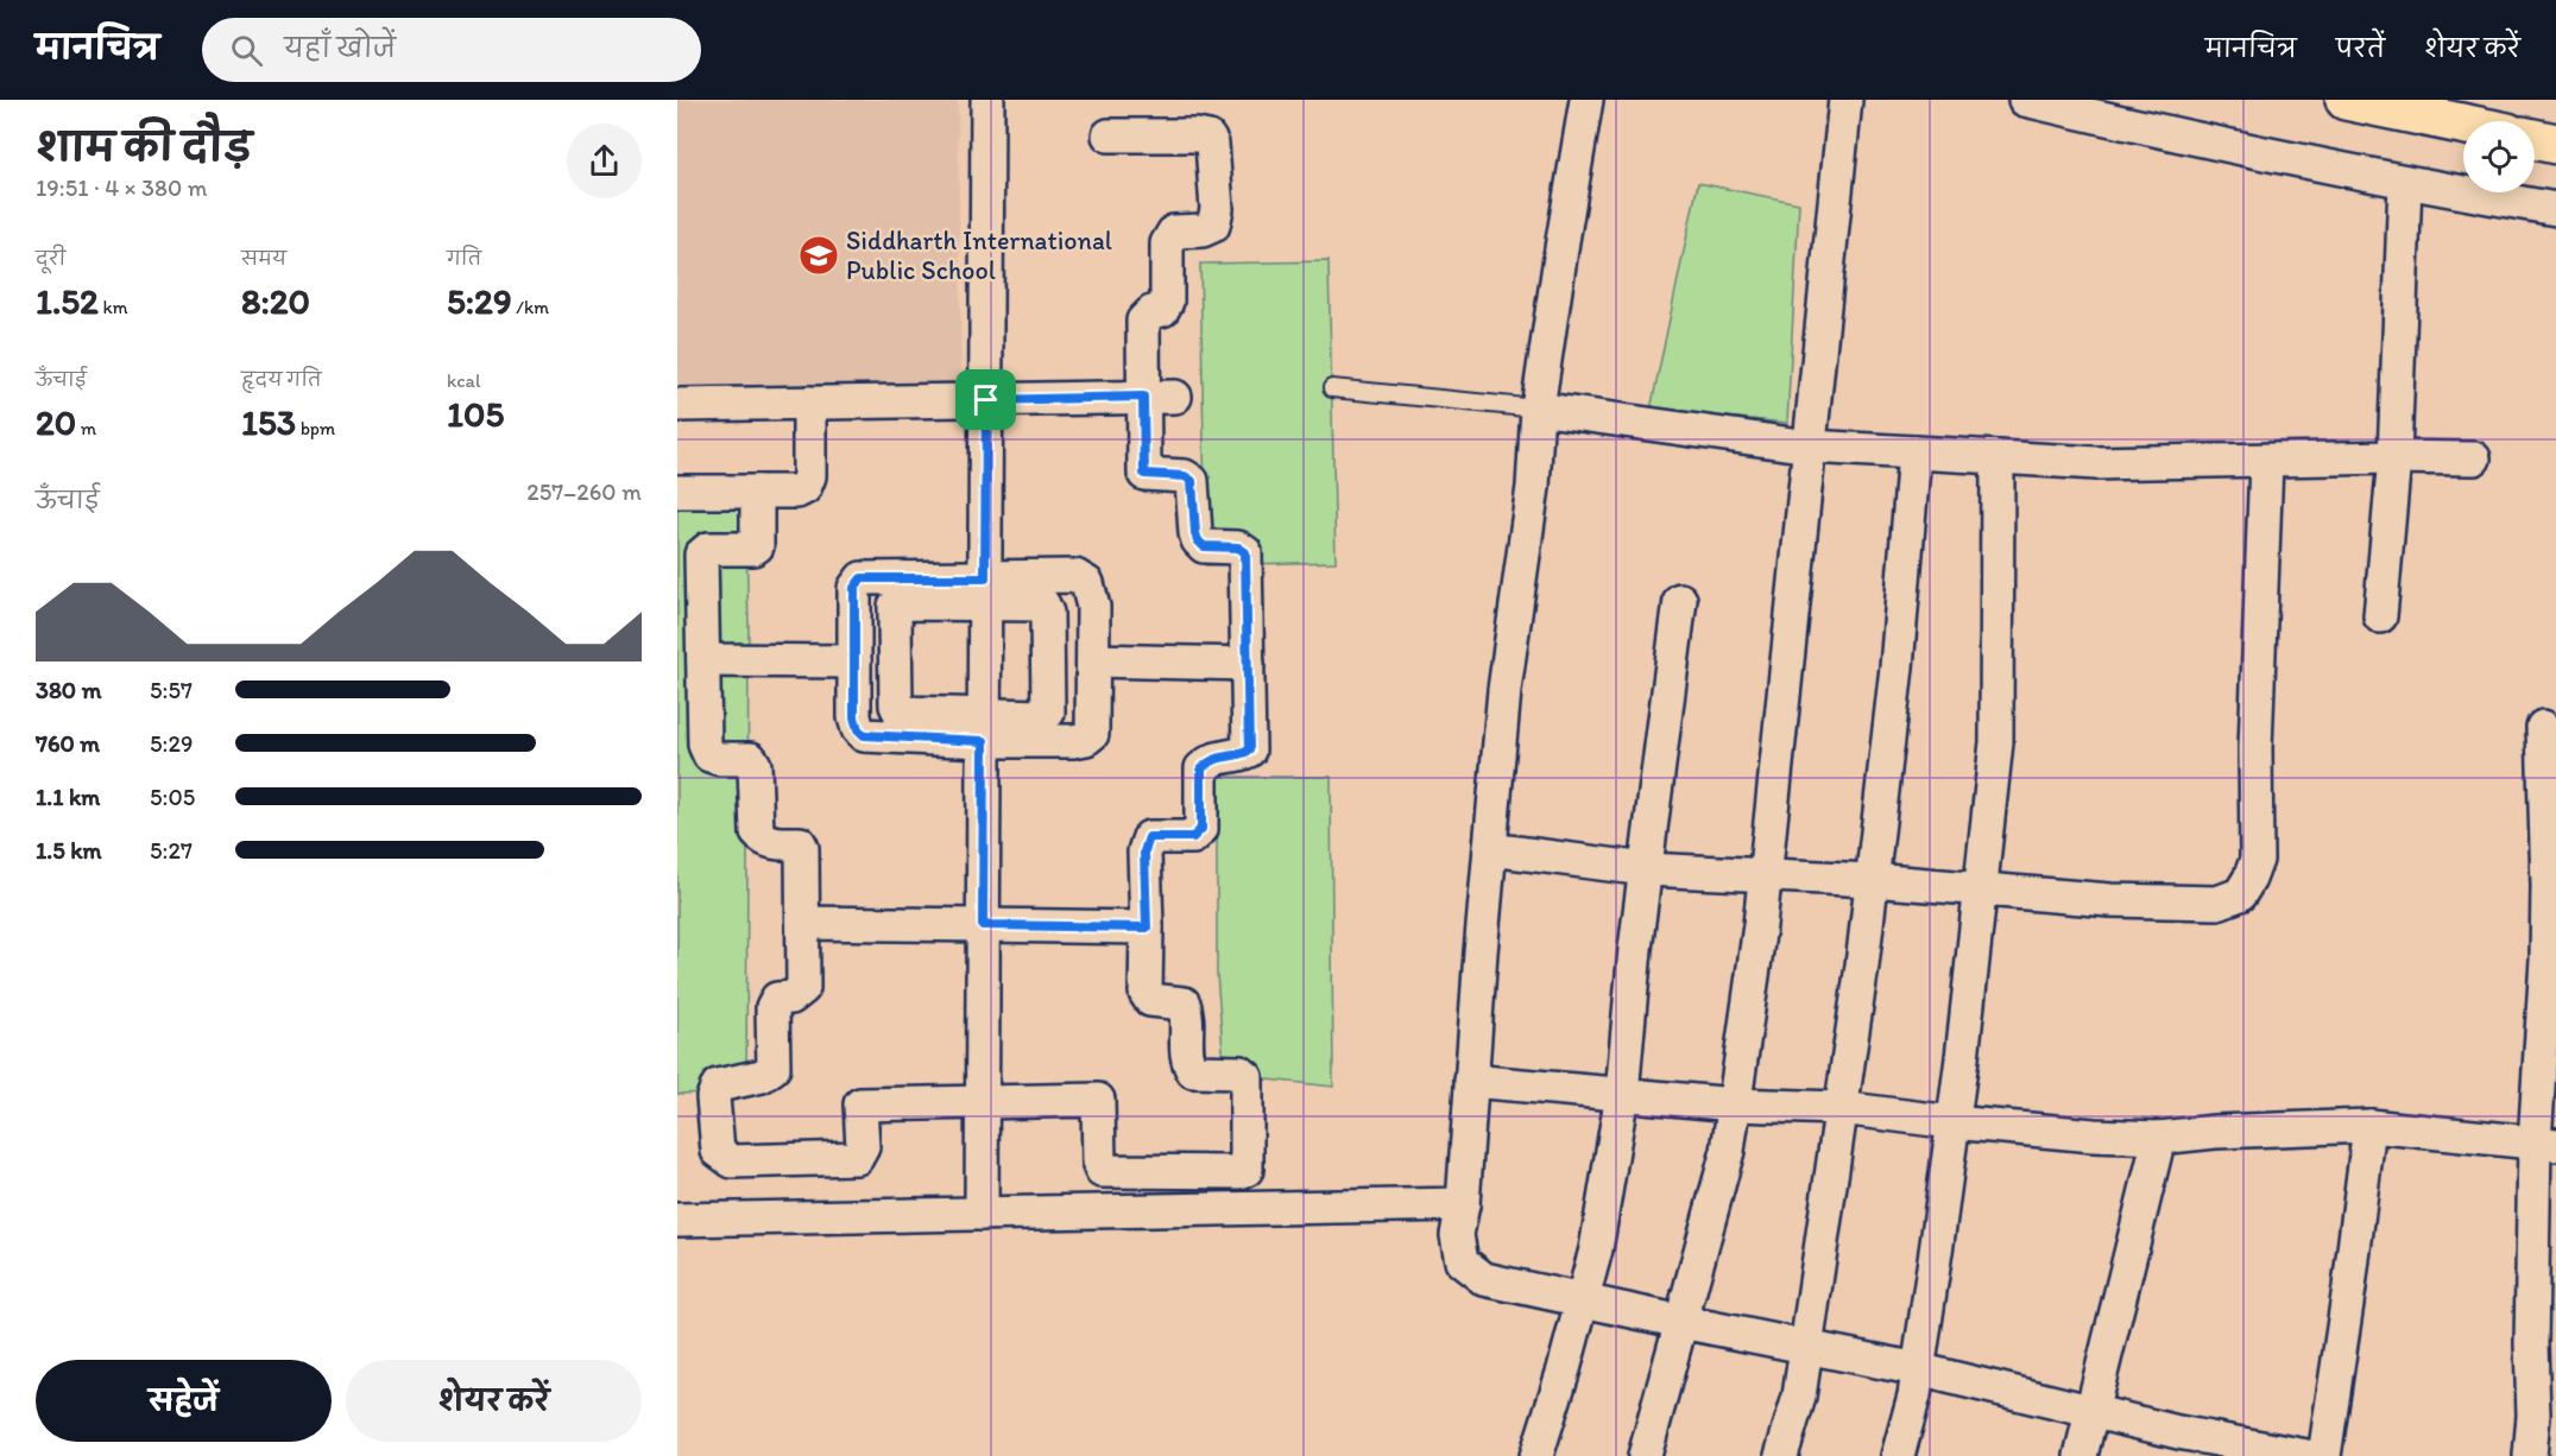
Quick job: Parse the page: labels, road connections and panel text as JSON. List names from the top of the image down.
{
  "places": {
    "school or university": ["Siddharth International Public School"]
  },
  "page": {
    "header": "मानचित्र",
    "search": "यहाँ खोजें",
    "nav": ["मानचित्र", "परतें", "शेयर करें"],
    "heading": ["शाम की दौड़", "19:51 · 4 × 380 m"],
    "stats": [
      ["दूरी", "1.52 km"],
      ["समय", "8:20"],
      ["गति", "5:29 /km"],
      ["ऊँचाई", "20 m"],
      ["हृदय गति", "153 bpm"],
      ["kcal", "105"]
    ],
    "chart": ["ऊँचाई", "257–260 m"],
    "list": [
      {
        "name": "380 m",
        "note": "5:57"
      },
      {
        "name": "760 m",
        "note": "5:29"
      },
      {
        "name": "1.1 km",
        "note": "5:05"
      },
      {
        "name": "1.5 km",
        "note": "5:27"
      }
    ],
    "buttons": ["सहेजें", "शेयर करें"]
  }
}
